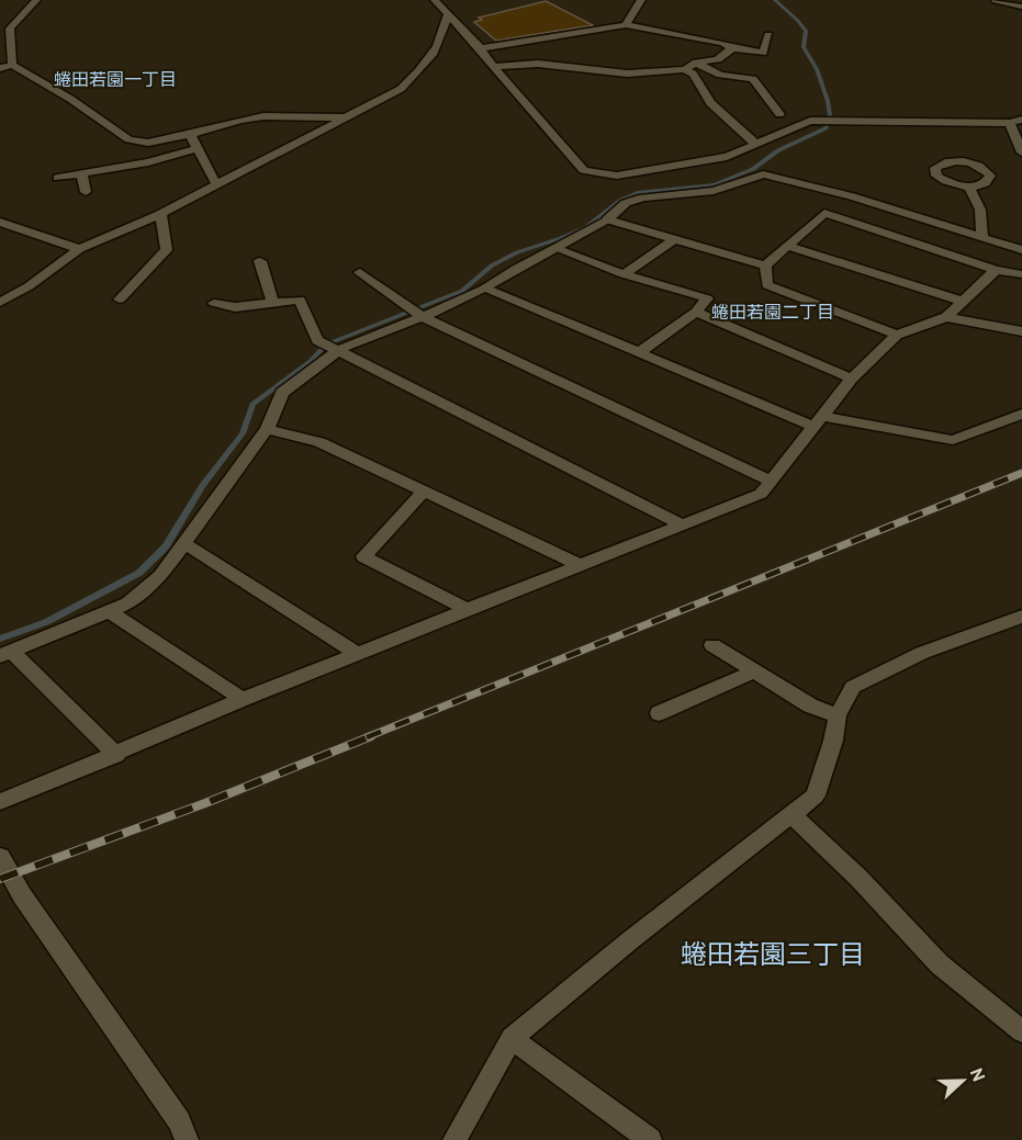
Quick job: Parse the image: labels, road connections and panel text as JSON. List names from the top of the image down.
{
  "districts": ["蜷田若園一丁目", "蜷田若園二丁目", "蜷田若園三丁目"],
  "north": "right"
}
